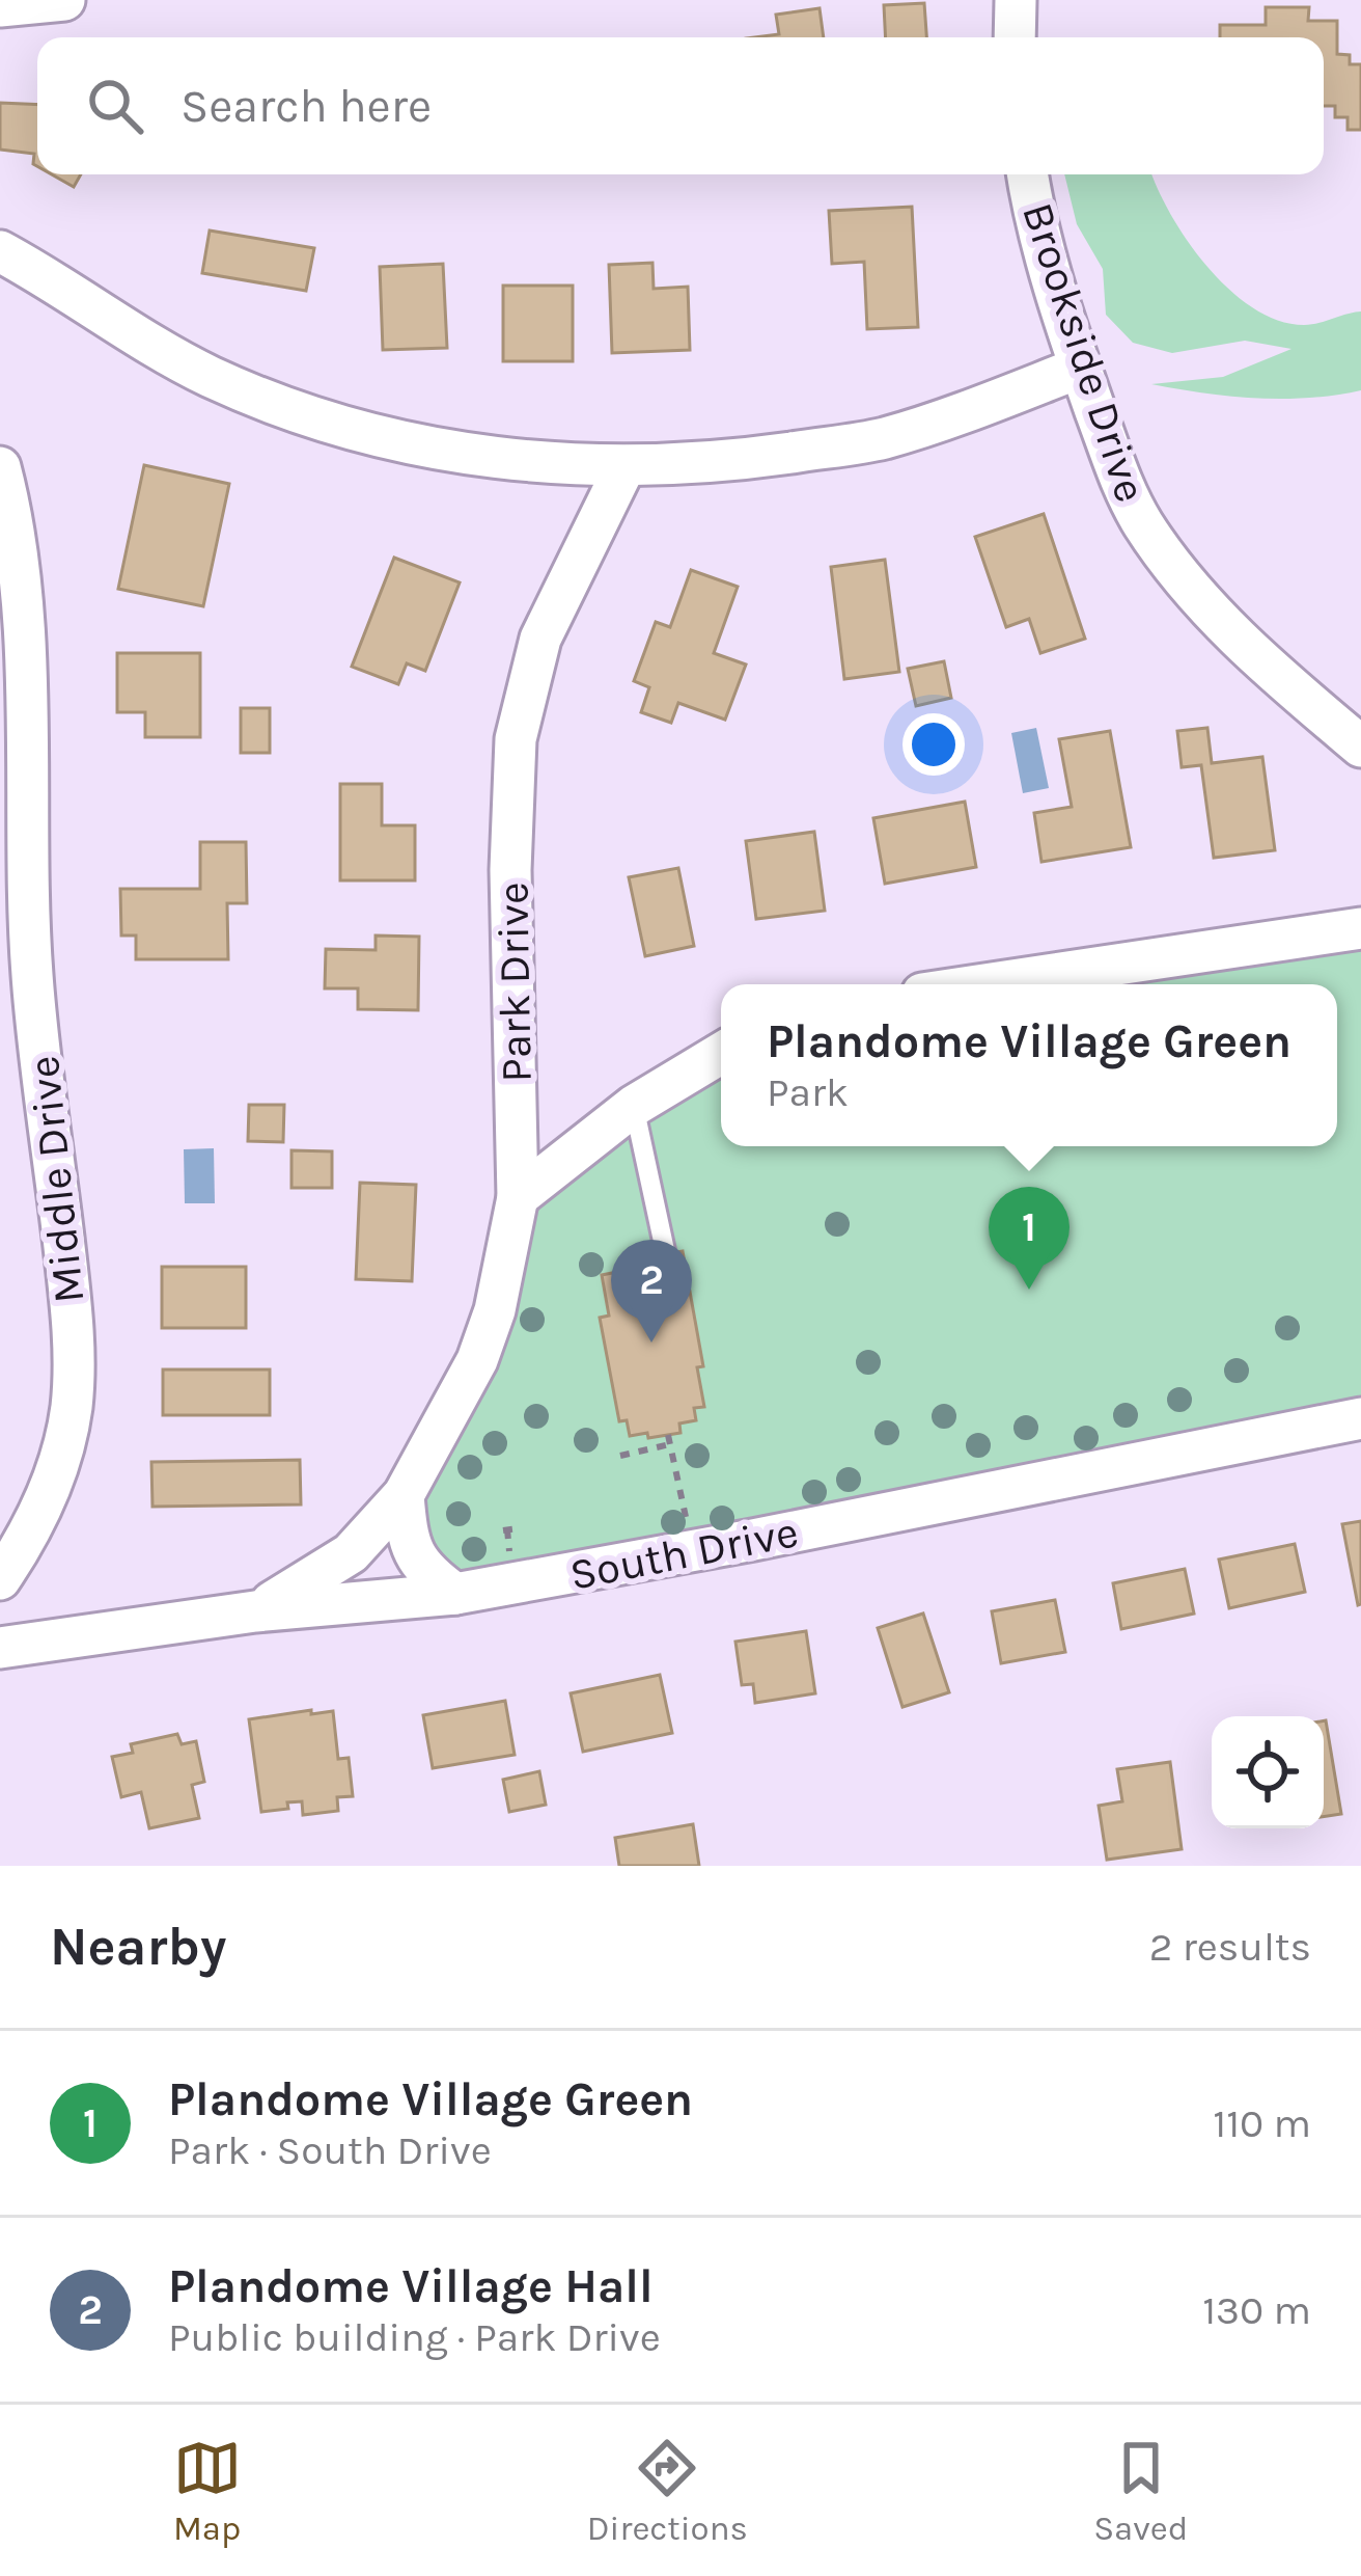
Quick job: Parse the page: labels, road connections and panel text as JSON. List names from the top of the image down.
{
  "streets": {
    "street": [
      "Brookside Drive",
      "Park Drive",
      "Middle Drive",
      "South Drive"
    ]
  },
  "crossings": [
    ["Park Drive", "South Drive"]
  ],
  "page": {
    "search": "Search here",
    "popup": ["Plandome Village Green", "Park"],
    "pins": ["1", "2"],
    "heading": ["Nearby", "2 results"],
    "list": [
      {
        "mark": "1",
        "name": "Plandome Village Green",
        "note": "Park · South Drive",
        "value": "110 m"
      },
      {
        "mark": "2",
        "name": "Plandome Village Hall",
        "note": "Public building · Park Drive",
        "value": "130 m"
      }
    ],
    "nav": ["Map", "Directions", "Saved"]
  }
}
